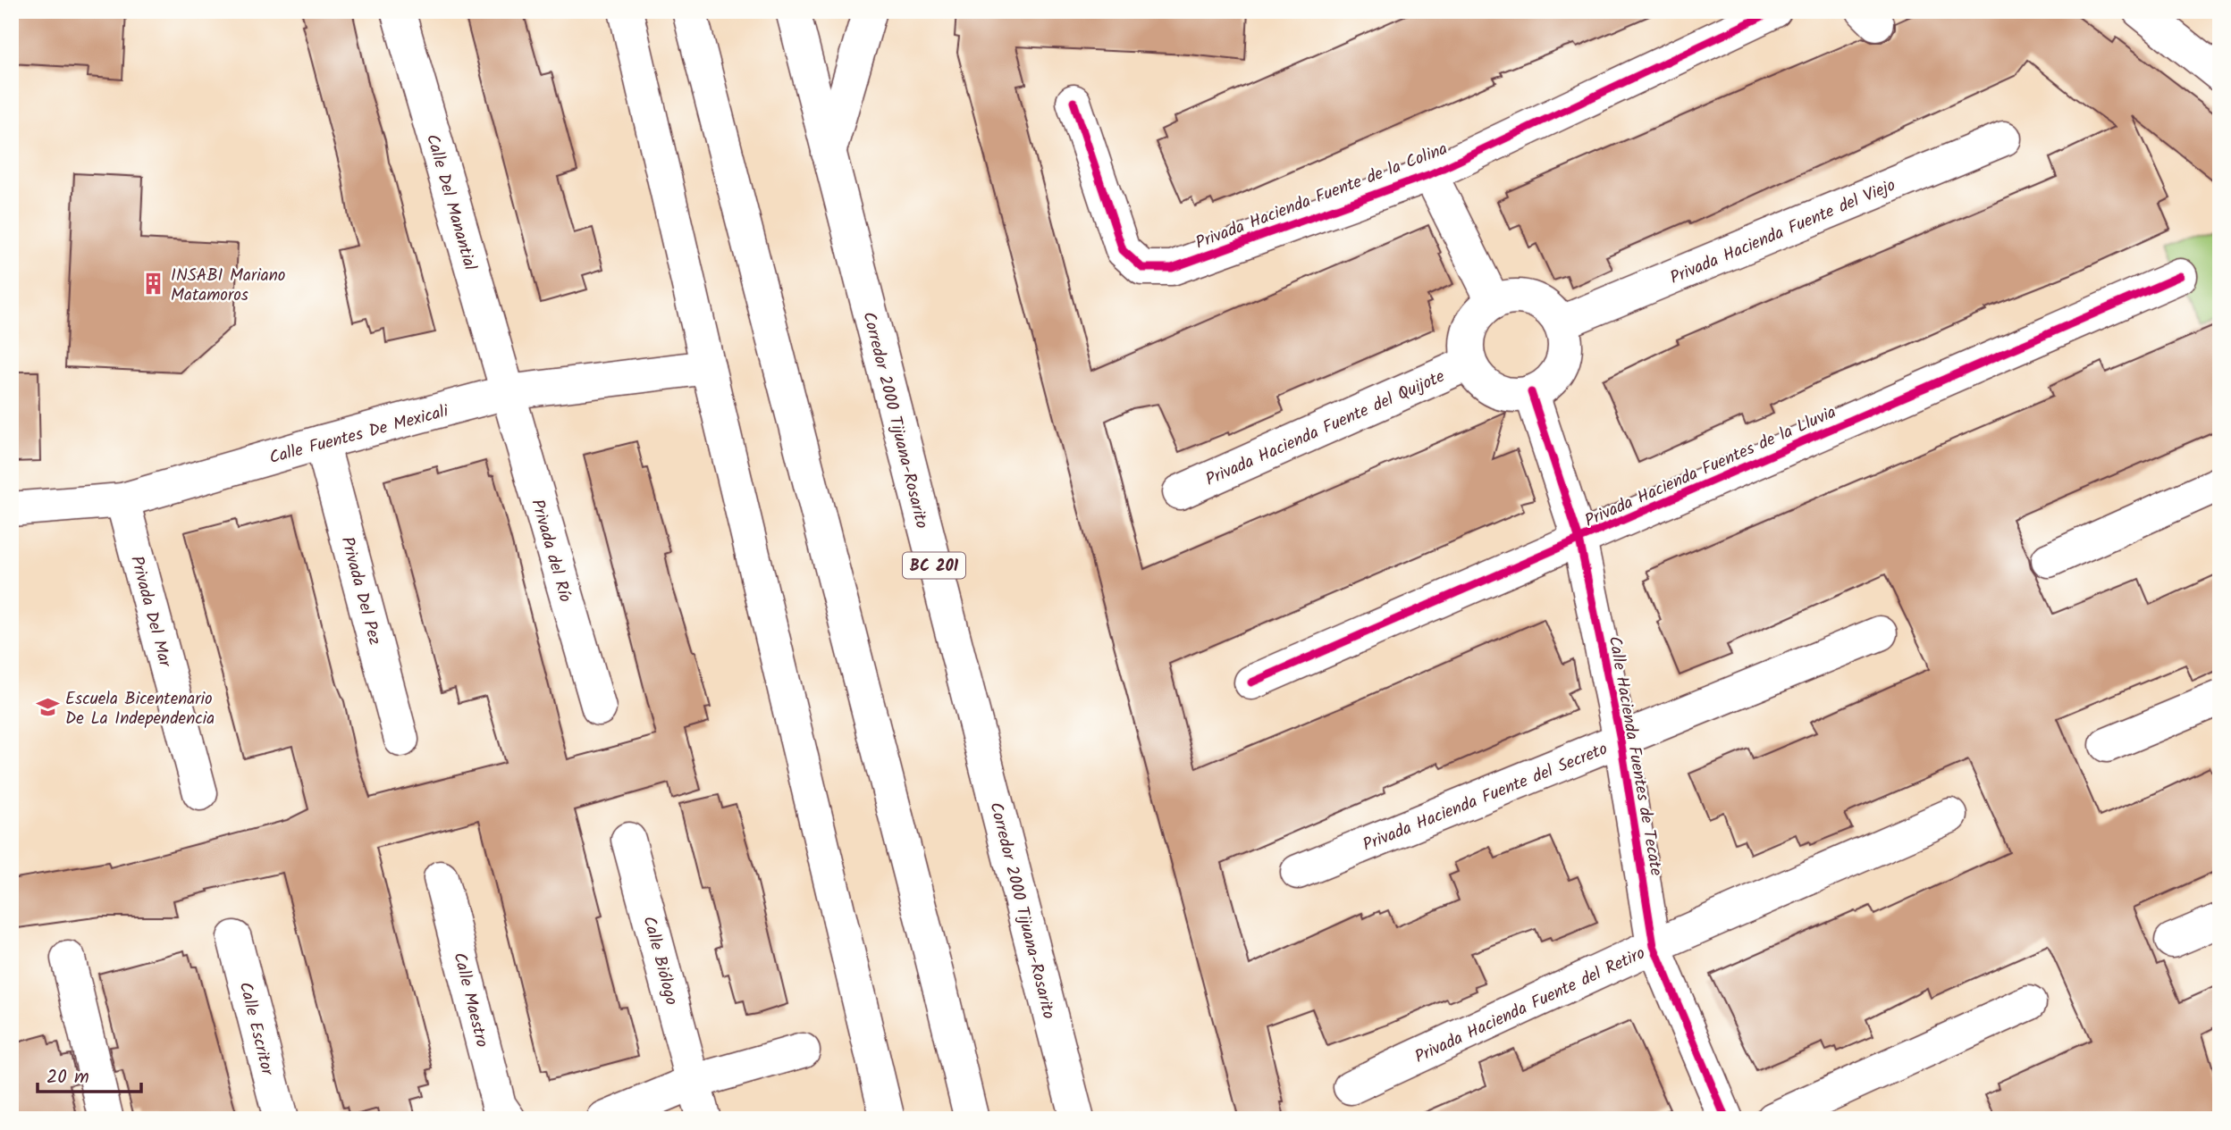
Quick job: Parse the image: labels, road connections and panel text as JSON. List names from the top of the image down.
{
  "streets": {
    "main road": [
      "Privada Hacienda Fuente de la Colina",
      "Calle Del Manantial",
      "Privada Hacienda Fuente del Viejo",
      "Corredor 2000 Tijuana-Rosarito",
      "Privada Hacienda Fuente del Quijote",
      "Calle Fuentes De Mexicali",
      "Privada Hacienda Fuentes de la Lluvia",
      "Privada del Río",
      "BC 201",
      "Privada Del Pez",
      "Privada Del Mar",
      "Calle Hacienda Fuentes de Tecate",
      "Privada Hacienda Fuente del Secreto",
      "Calle Biólogo",
      "Calle Maestro",
      "Privada Hacienda Fuente del Retiro",
      "Calle Escritor"
    ]
  },
  "crossings": [
    ["Calle Del Manantial", "Calle Fuentes De Mexicali"],
    ["Calle Del Manantial", "Privada del Río"],
    ["Privada Hacienda Fuente del Viejo", "Privada Hacienda Fuente del Quijote"],
    ["Privada Hacienda Fuente del Viejo", "Calle Hacienda Fuentes de Tecate"],
    ["Privada Hacienda Fuente del Quijote", "Calle Hacienda Fuentes de Tecate"],
    ["Calle Fuentes De Mexicali", "Privada del Río"],
    ["Calle Fuentes De Mexicali", "Privada Del Pez"],
    ["Calle Fuentes De Mexicali", "Privada Del Mar"],
    ["Privada Hacienda Fuentes de la Lluvia", "Calle Hacienda Fuentes de Tecate"],
    ["Calle Hacienda Fuentes de Tecate", "Privada Hacienda Fuente del Secreto"],
    ["Calle Hacienda Fuentes de Tecate", "Privada Hacienda Fuente del Retiro"]
  ],
  "places": {
    "building": ["INSABI Mariano Matamoros"],
    "school or university": ["Escuela Bicentenario De La Independencia"]
  },
  "scale_bar": "20 m"
}
